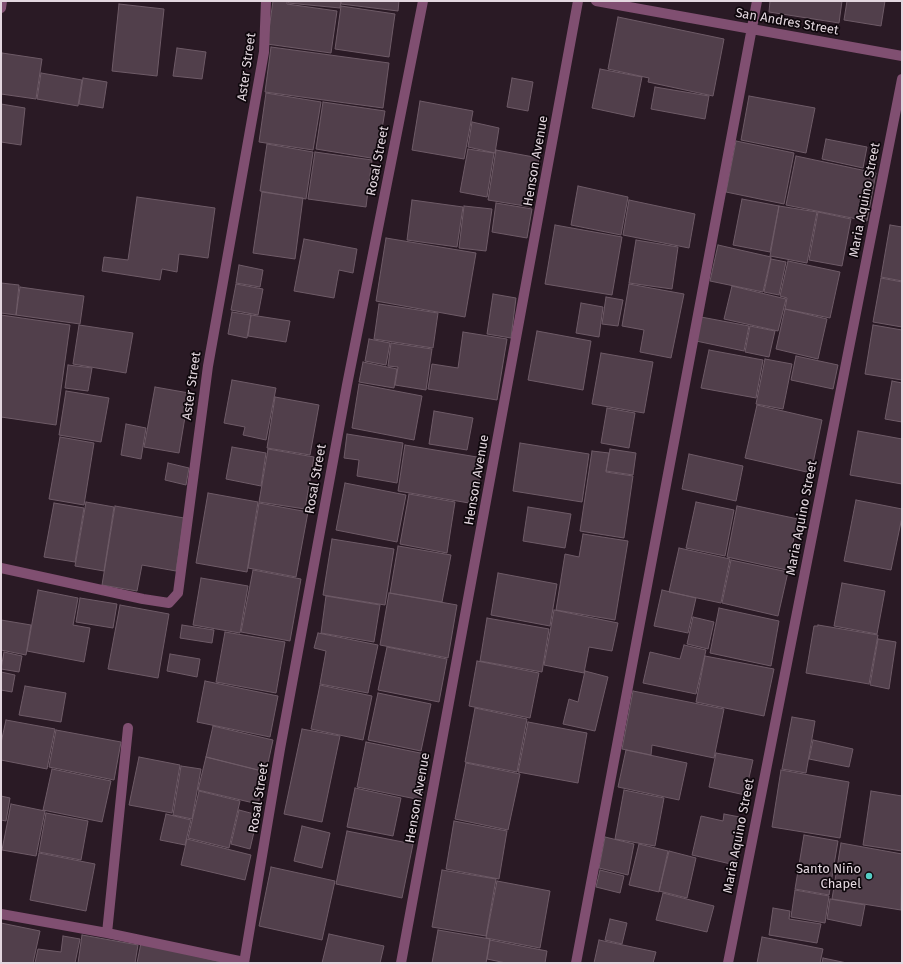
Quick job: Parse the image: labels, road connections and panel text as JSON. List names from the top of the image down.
{
  "streets": {
    "street": [
      "San Andres Street",
      "Aster Street",
      "Rosal Street",
      "Henson Avenue",
      "Maria Aquino Street"
    ]
  },
  "places": ["Santo Niño Chapel"]
}
